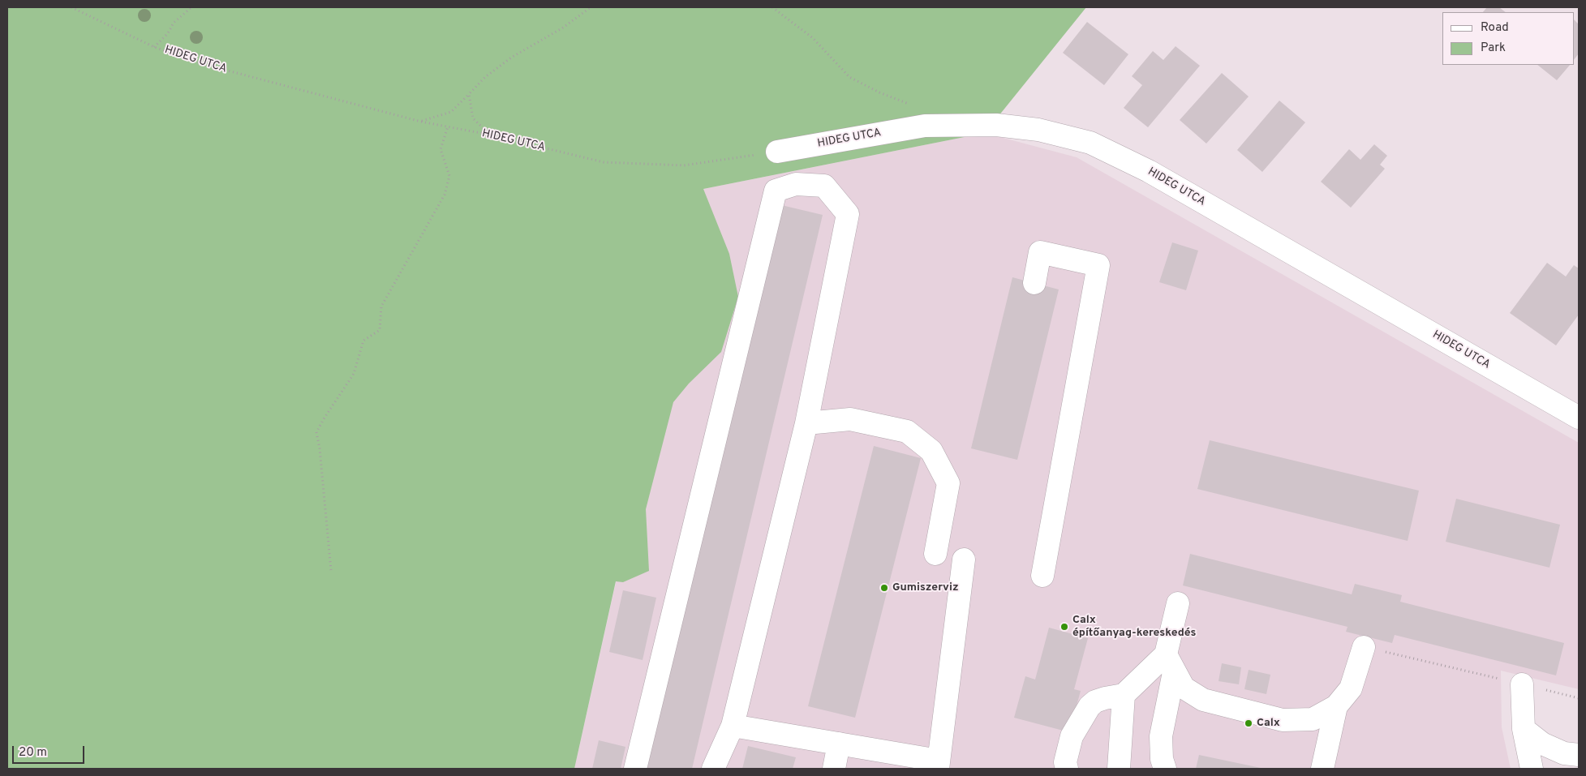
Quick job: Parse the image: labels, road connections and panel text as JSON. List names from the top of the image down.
{
  "streets": {
    "street": ["HIDEG UTCA"]
  },
  "places": ["Gumiszerviz", "Calx építőanyag-kereskedés", "Calx"],
  "legend": ["Road", "Park"],
  "scale_bar": "20 m"
}
